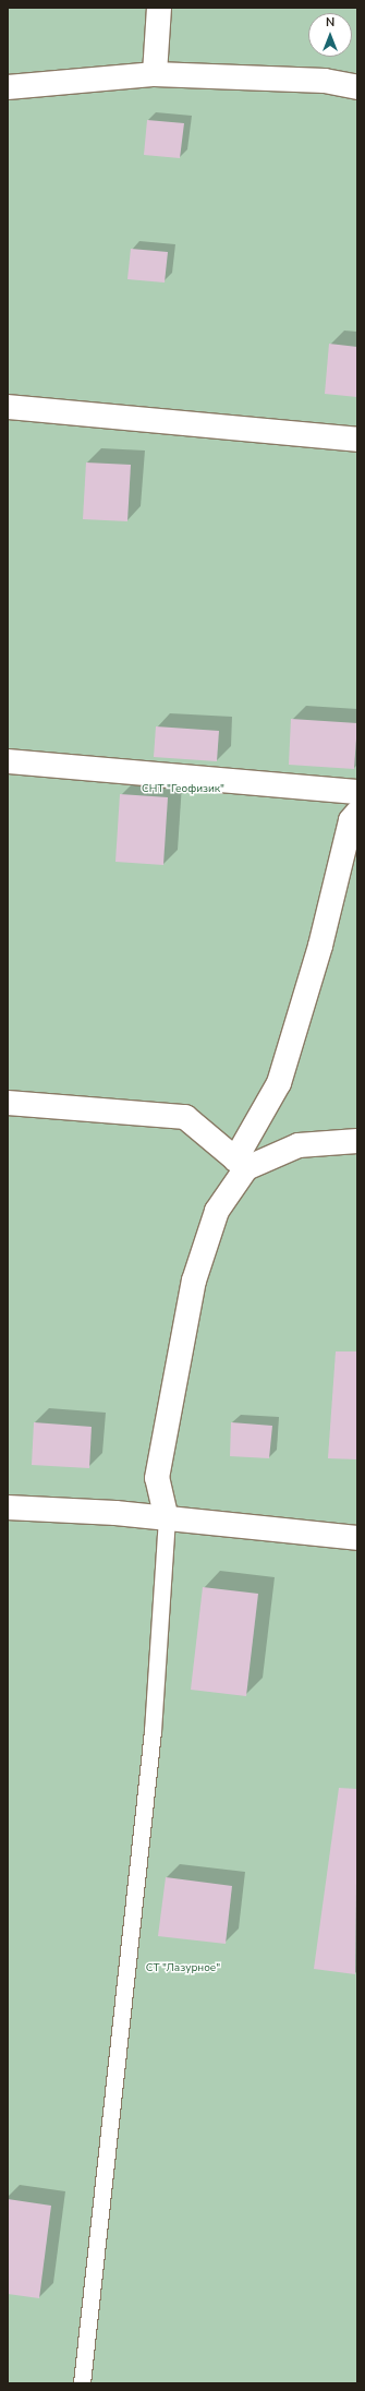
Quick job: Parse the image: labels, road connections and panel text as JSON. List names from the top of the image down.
{
  "parks": ["СНТ \"Геофизик\"", "СТ \"Лазурное\""],
  "north": "top"
}
